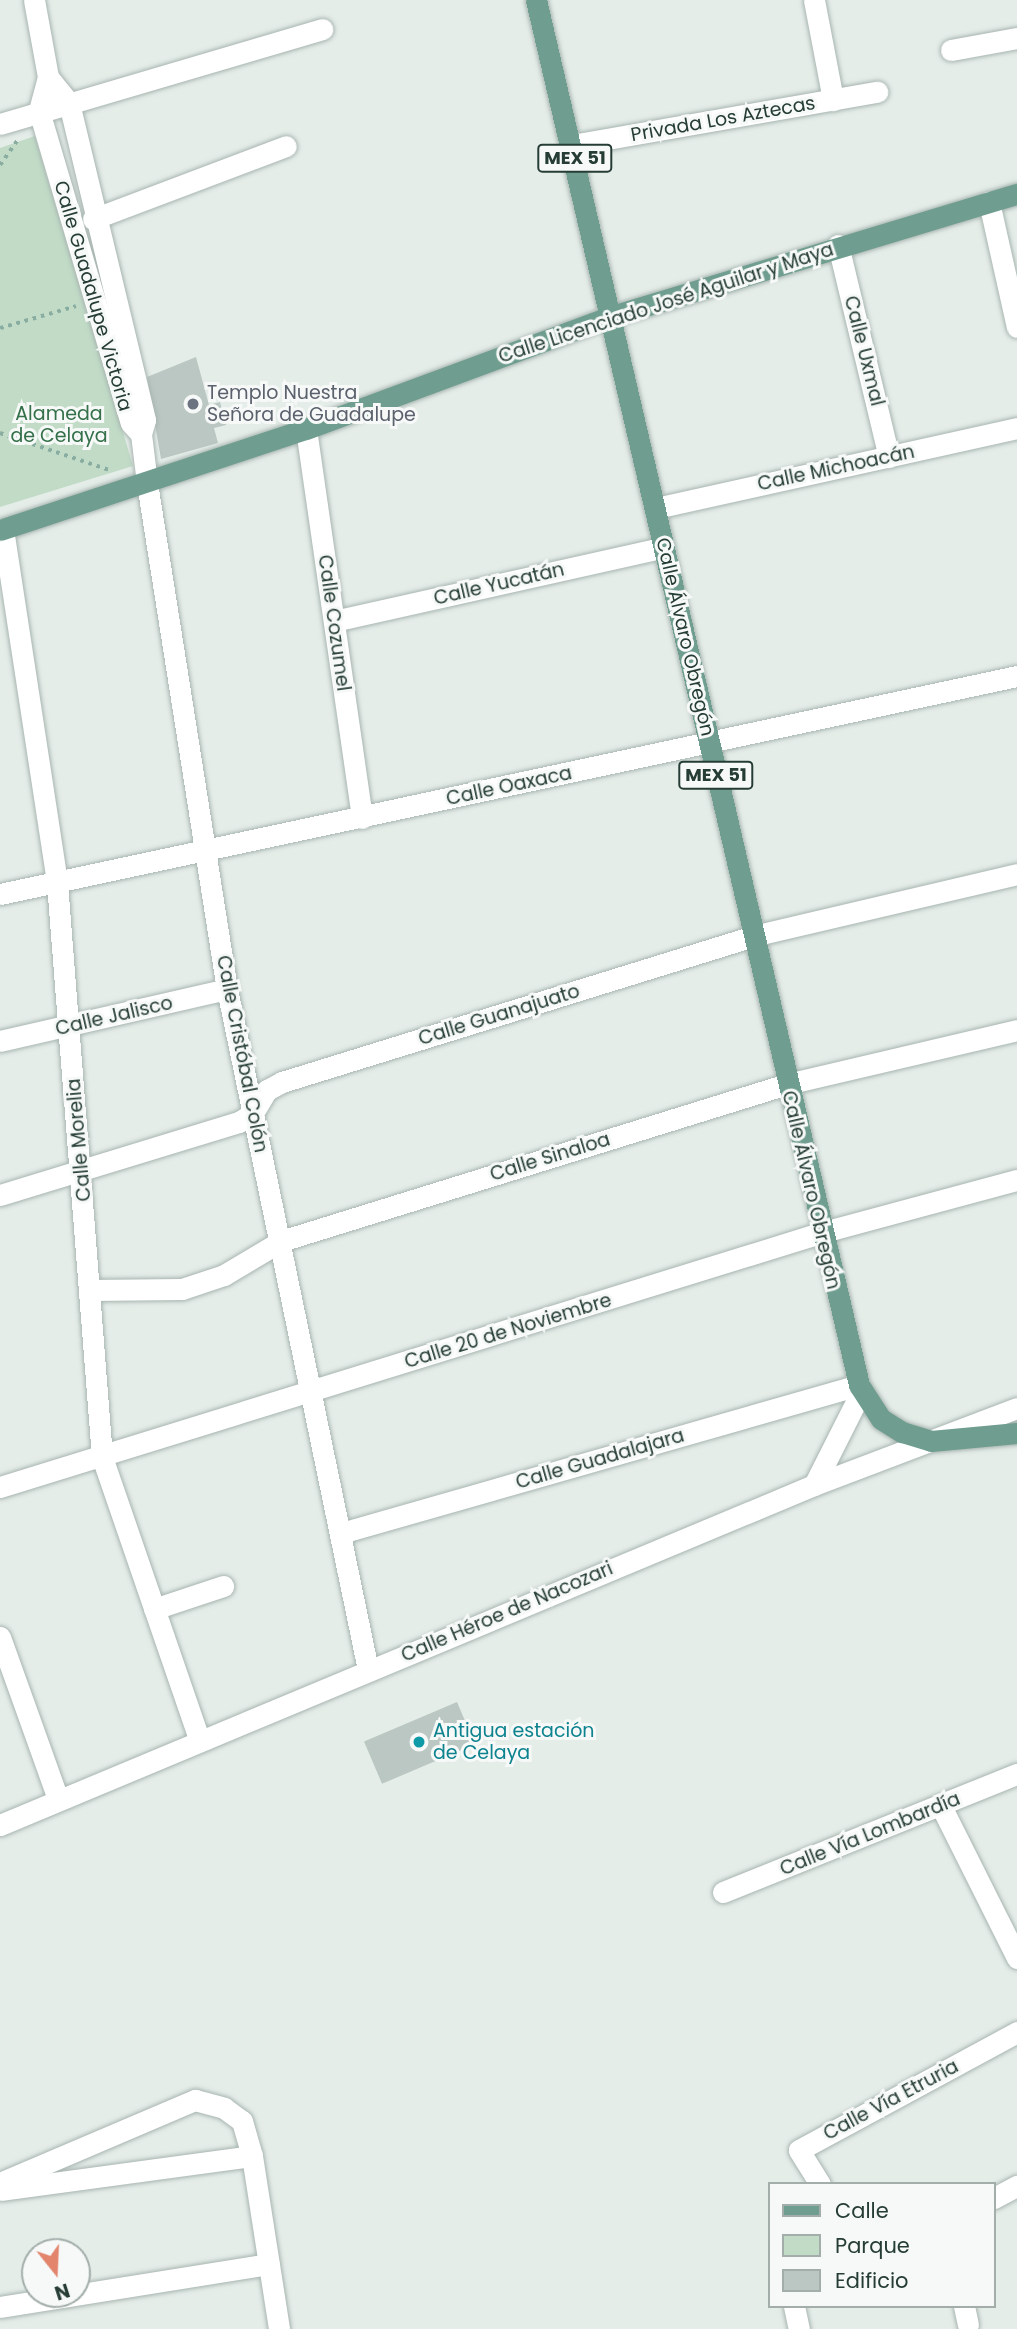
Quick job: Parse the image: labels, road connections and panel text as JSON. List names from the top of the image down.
{
  "streets": {
    "main road": ["MEX 51", "Calle Licenciado José Aguilar y Maya", "Calle Álvaro Obregón"],
    "street": [
      "Privada Los Aztecas",
      "Calle Guadalupe Victoria",
      "Calle Uxmal",
      "Calle Michoacán",
      "Calle Yucatán",
      "Calle Cozumel",
      "Calle Oaxaca",
      "Calle Guanajuato",
      "Calle Jalisco",
      "Calle Cristóbal Colón",
      "Calle Morelia",
      "Calle Sinaloa",
      "Calle 20 de Noviembre",
      "Calle Guadalajara",
      "Calle Héroe de Nacozari",
      "Calle Vía Lombardía",
      "Calle Vía Etruria"
    ]
  },
  "crossings": [
    ["Privada Los Aztecas", "Calle Álvaro Obregón"],
    ["Calle Guadalupe Victoria", "Calle Cristóbal Colón"],
    ["Calle Licenciado José Aguilar y Maya", "Calle Uxmal"],
    ["Calle Licenciado José Aguilar y Maya", "Calle Cozumel"],
    ["Calle Licenciado José Aguilar y Maya", "Calle Álvaro Obregón"],
    ["Calle Licenciado José Aguilar y Maya", "Calle Cristóbal Colón"],
    ["Calle Licenciado José Aguilar y Maya", "Calle Morelia"],
    ["Calle Uxmal", "Calle Michoacán"],
    ["Calle Michoacán", "Calle Álvaro Obregón"],
    ["Calle Yucatán", "Calle Cozumel"],
    ["Calle Yucatán", "Calle Álvaro Obregón"],
    ["Calle Cozumel", "Calle Oaxaca"],
    ["Calle Álvaro Obregón", "Calle Oaxaca"],
    ["Calle Álvaro Obregón", "Calle Guanajuato"],
    ["Calle Álvaro Obregón", "Calle Sinaloa"],
    ["Calle Álvaro Obregón", "Calle 20 de Noviembre"],
    ["Calle Álvaro Obregón", "Calle Guadalajara"],
    ["Calle Álvaro Obregón", "Calle Héroe de Nacozari"],
    ["Calle Oaxaca", "Calle Cristóbal Colón"],
    ["Calle Oaxaca", "Calle Morelia"],
    ["Calle Guanajuato", "Calle Cristóbal Colón"],
    ["Calle Guanajuato", "Calle Morelia"],
    ["Calle Jalisco", "Calle Cristóbal Colón"],
    ["Calle Jalisco", "Calle Morelia"],
    ["Calle Cristóbal Colón", "Calle Sinaloa"],
    ["Calle Cristóbal Colón", "Calle 20 de Noviembre"],
    ["Calle Cristóbal Colón", "Calle Guadalajara"],
    ["Calle Cristóbal Colón", "Calle Héroe de Nacozari"],
    ["Calle Morelia", "Calle Sinaloa"],
    ["Calle Morelia", "Calle 20 de Noviembre"],
    ["Calle Morelia", "Calle Héroe de Nacozari"]
  ],
  "parks": ["Alameda de Celaya"],
  "places": ["Templo Nuestra Señora de Guadalupe", "Antigua estación de Celaya"],
  "legend": ["Calle", "Parque", "Edificio"],
  "north": "bottom"
}
